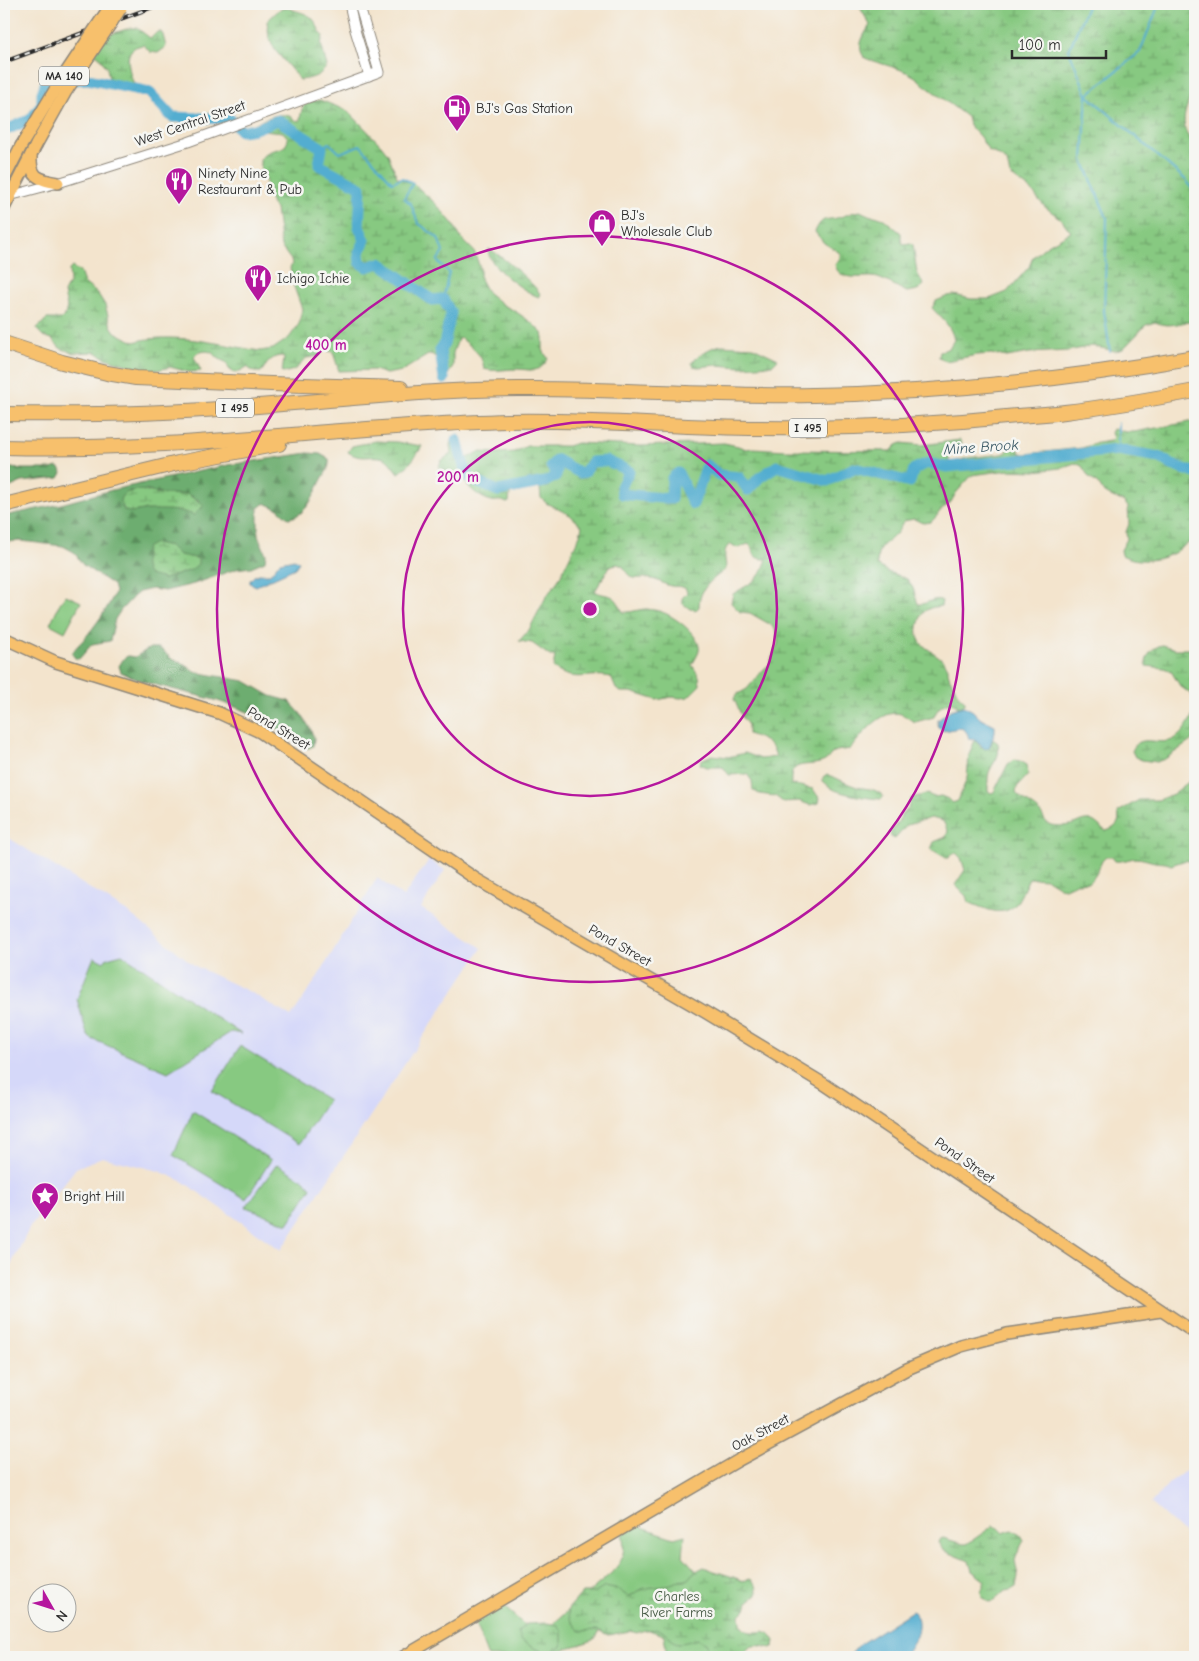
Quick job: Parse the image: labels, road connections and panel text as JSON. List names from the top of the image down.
{
  "streets": {
    "highway": ["I 495"],
    "main road": ["MA 140", "Pond Street", "Oak Street"],
    "street": ["West Central Street"]
  },
  "crossings": [
    ["MA 140", "West Central Street"],
    ["Pond Street", "Oak Street"]
  ],
  "water": ["Mine Brook"],
  "parks": ["Charles River Farms"],
  "places": {
    "fuel station": ["BJ's Gas Station"],
    "restaurant": ["Ninety Nine Restaurant & Pub", "Ichigo Ichie"],
    "shop": ["BJ's Wholesale Club"],
    "place": ["Bright Hill"]
  },
  "scale_bar": "100 m",
  "north": "bottom right",
  "rings": ["400 m", "200 m"]
}
